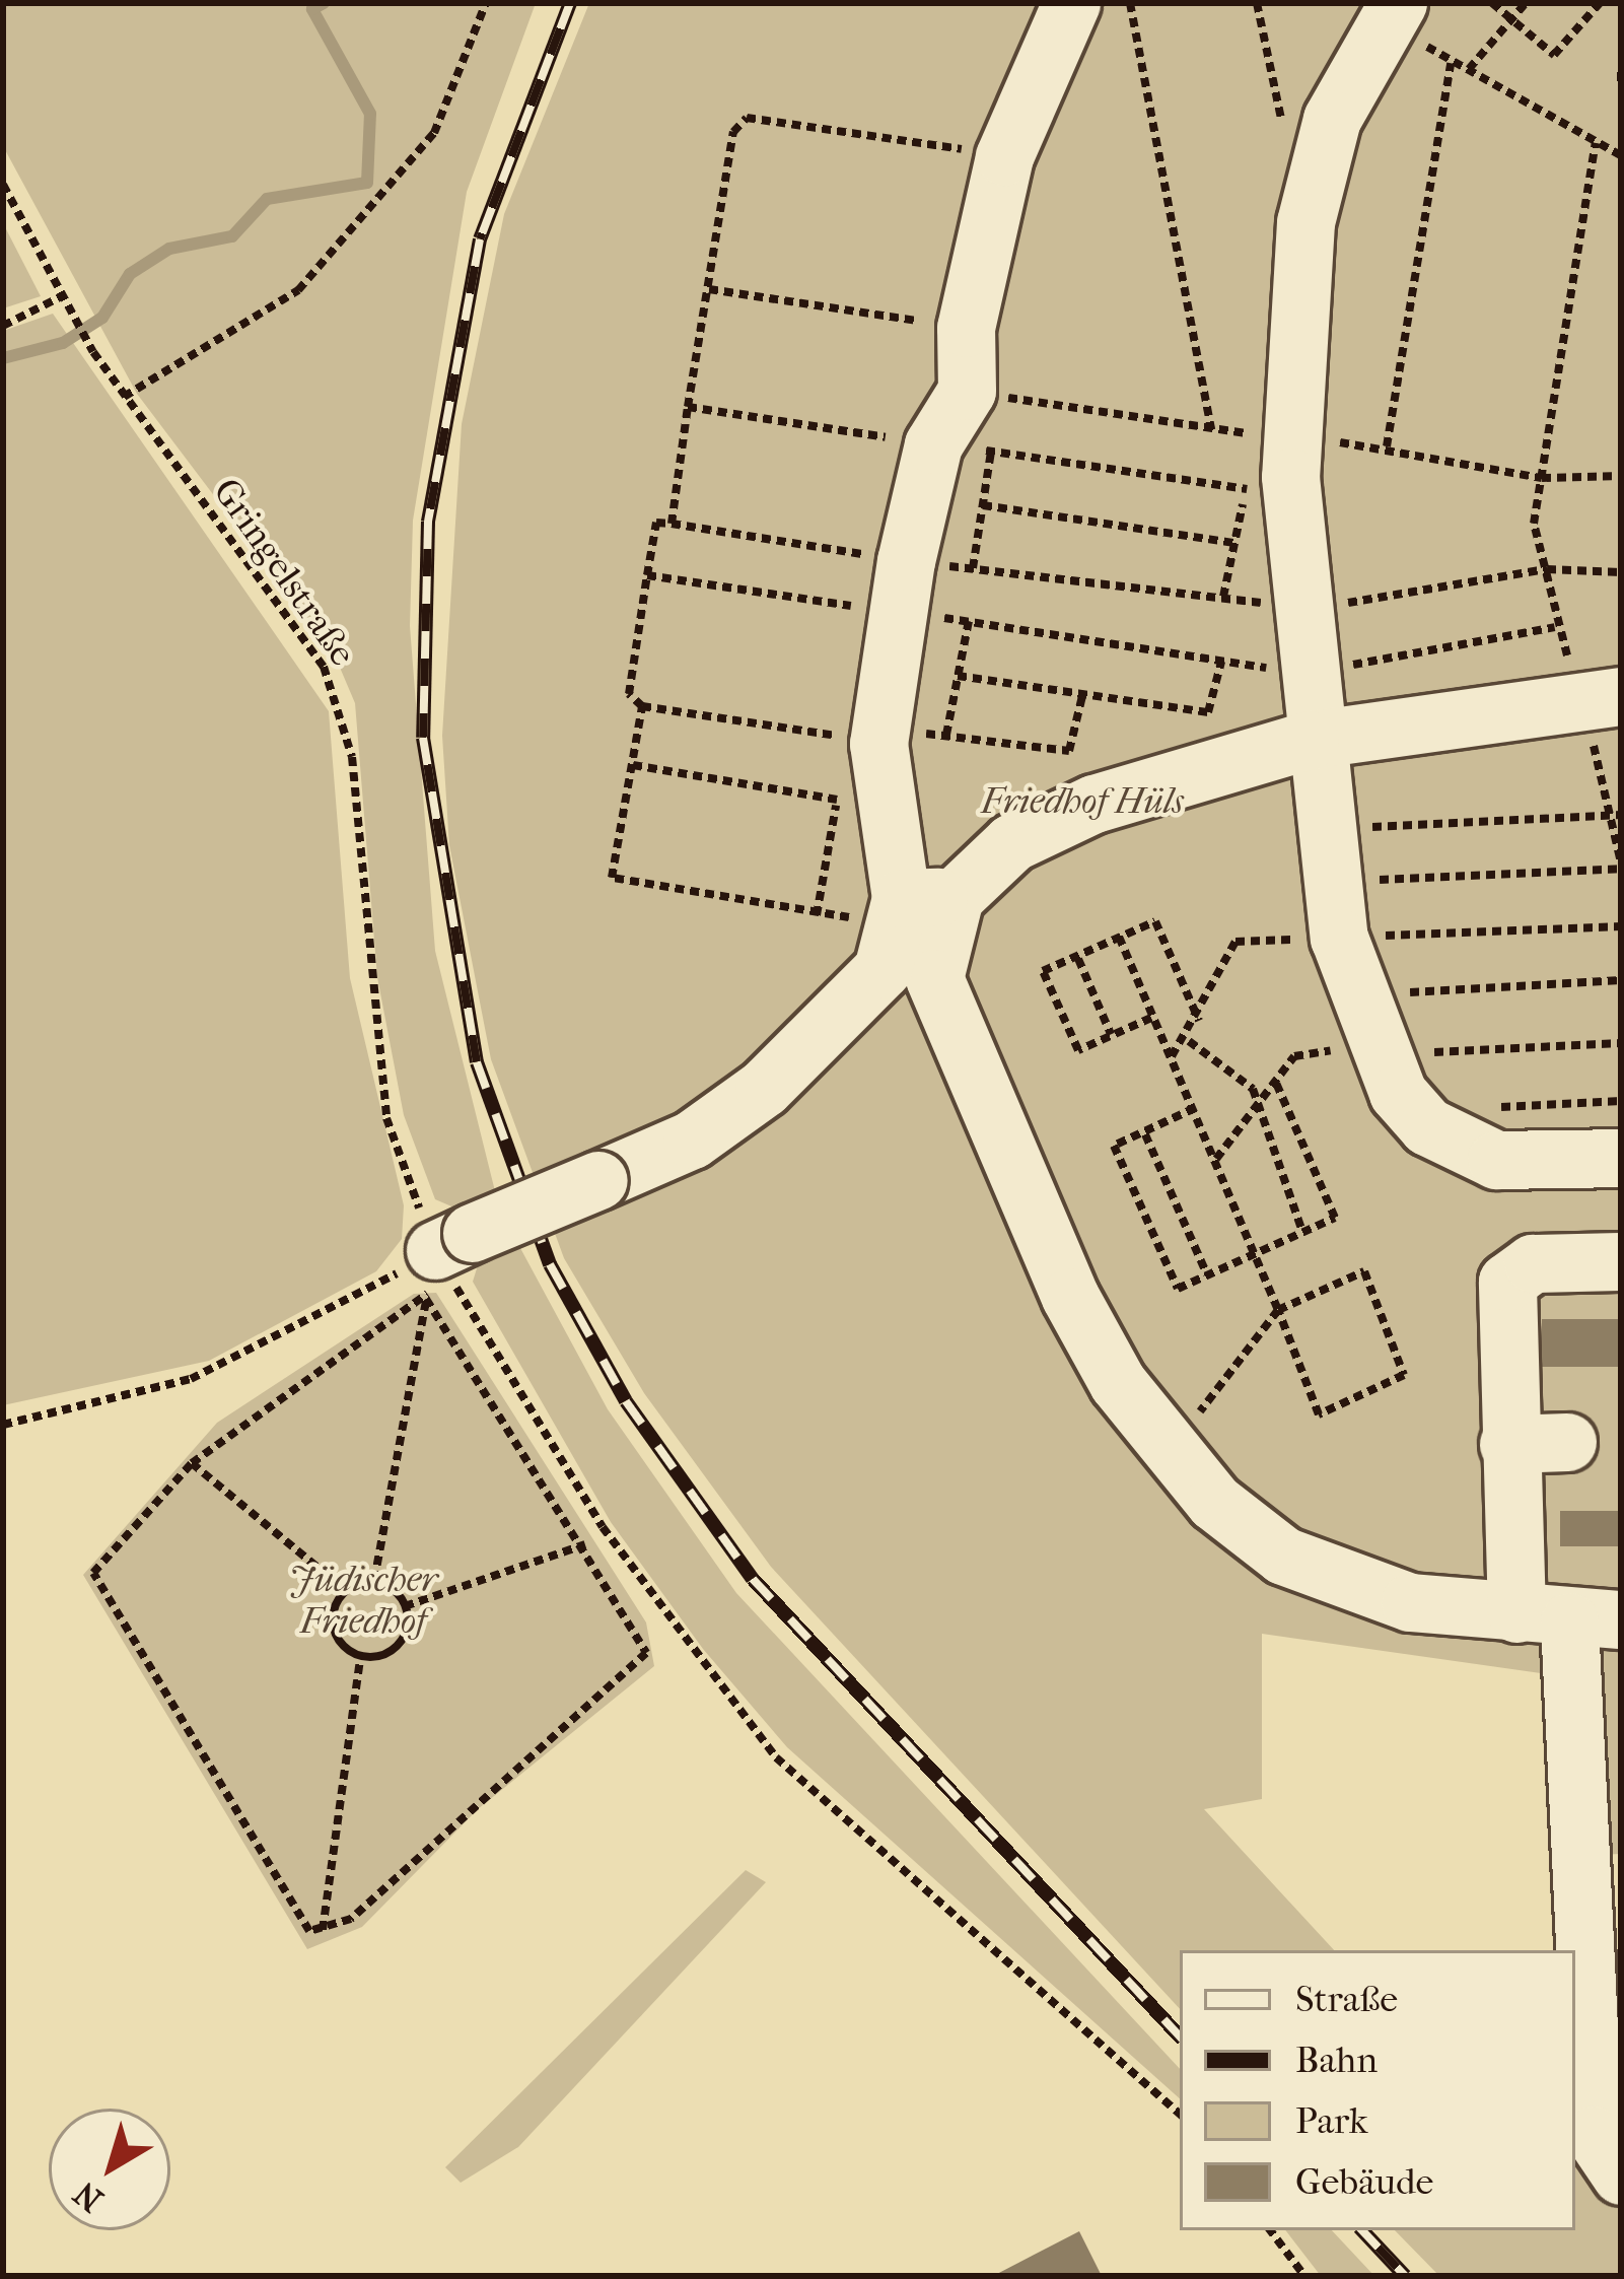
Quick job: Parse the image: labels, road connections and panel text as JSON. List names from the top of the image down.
{
  "streets": {
    "path": ["Gringelstraße"]
  },
  "parks": ["Friedhof Hüls", "Jüdischer Friedhof"],
  "legend": [
    "Straße",
    "Bahn",
    "Park",
    "Gebäude"
  ],
  "north": "bottom left"
}
